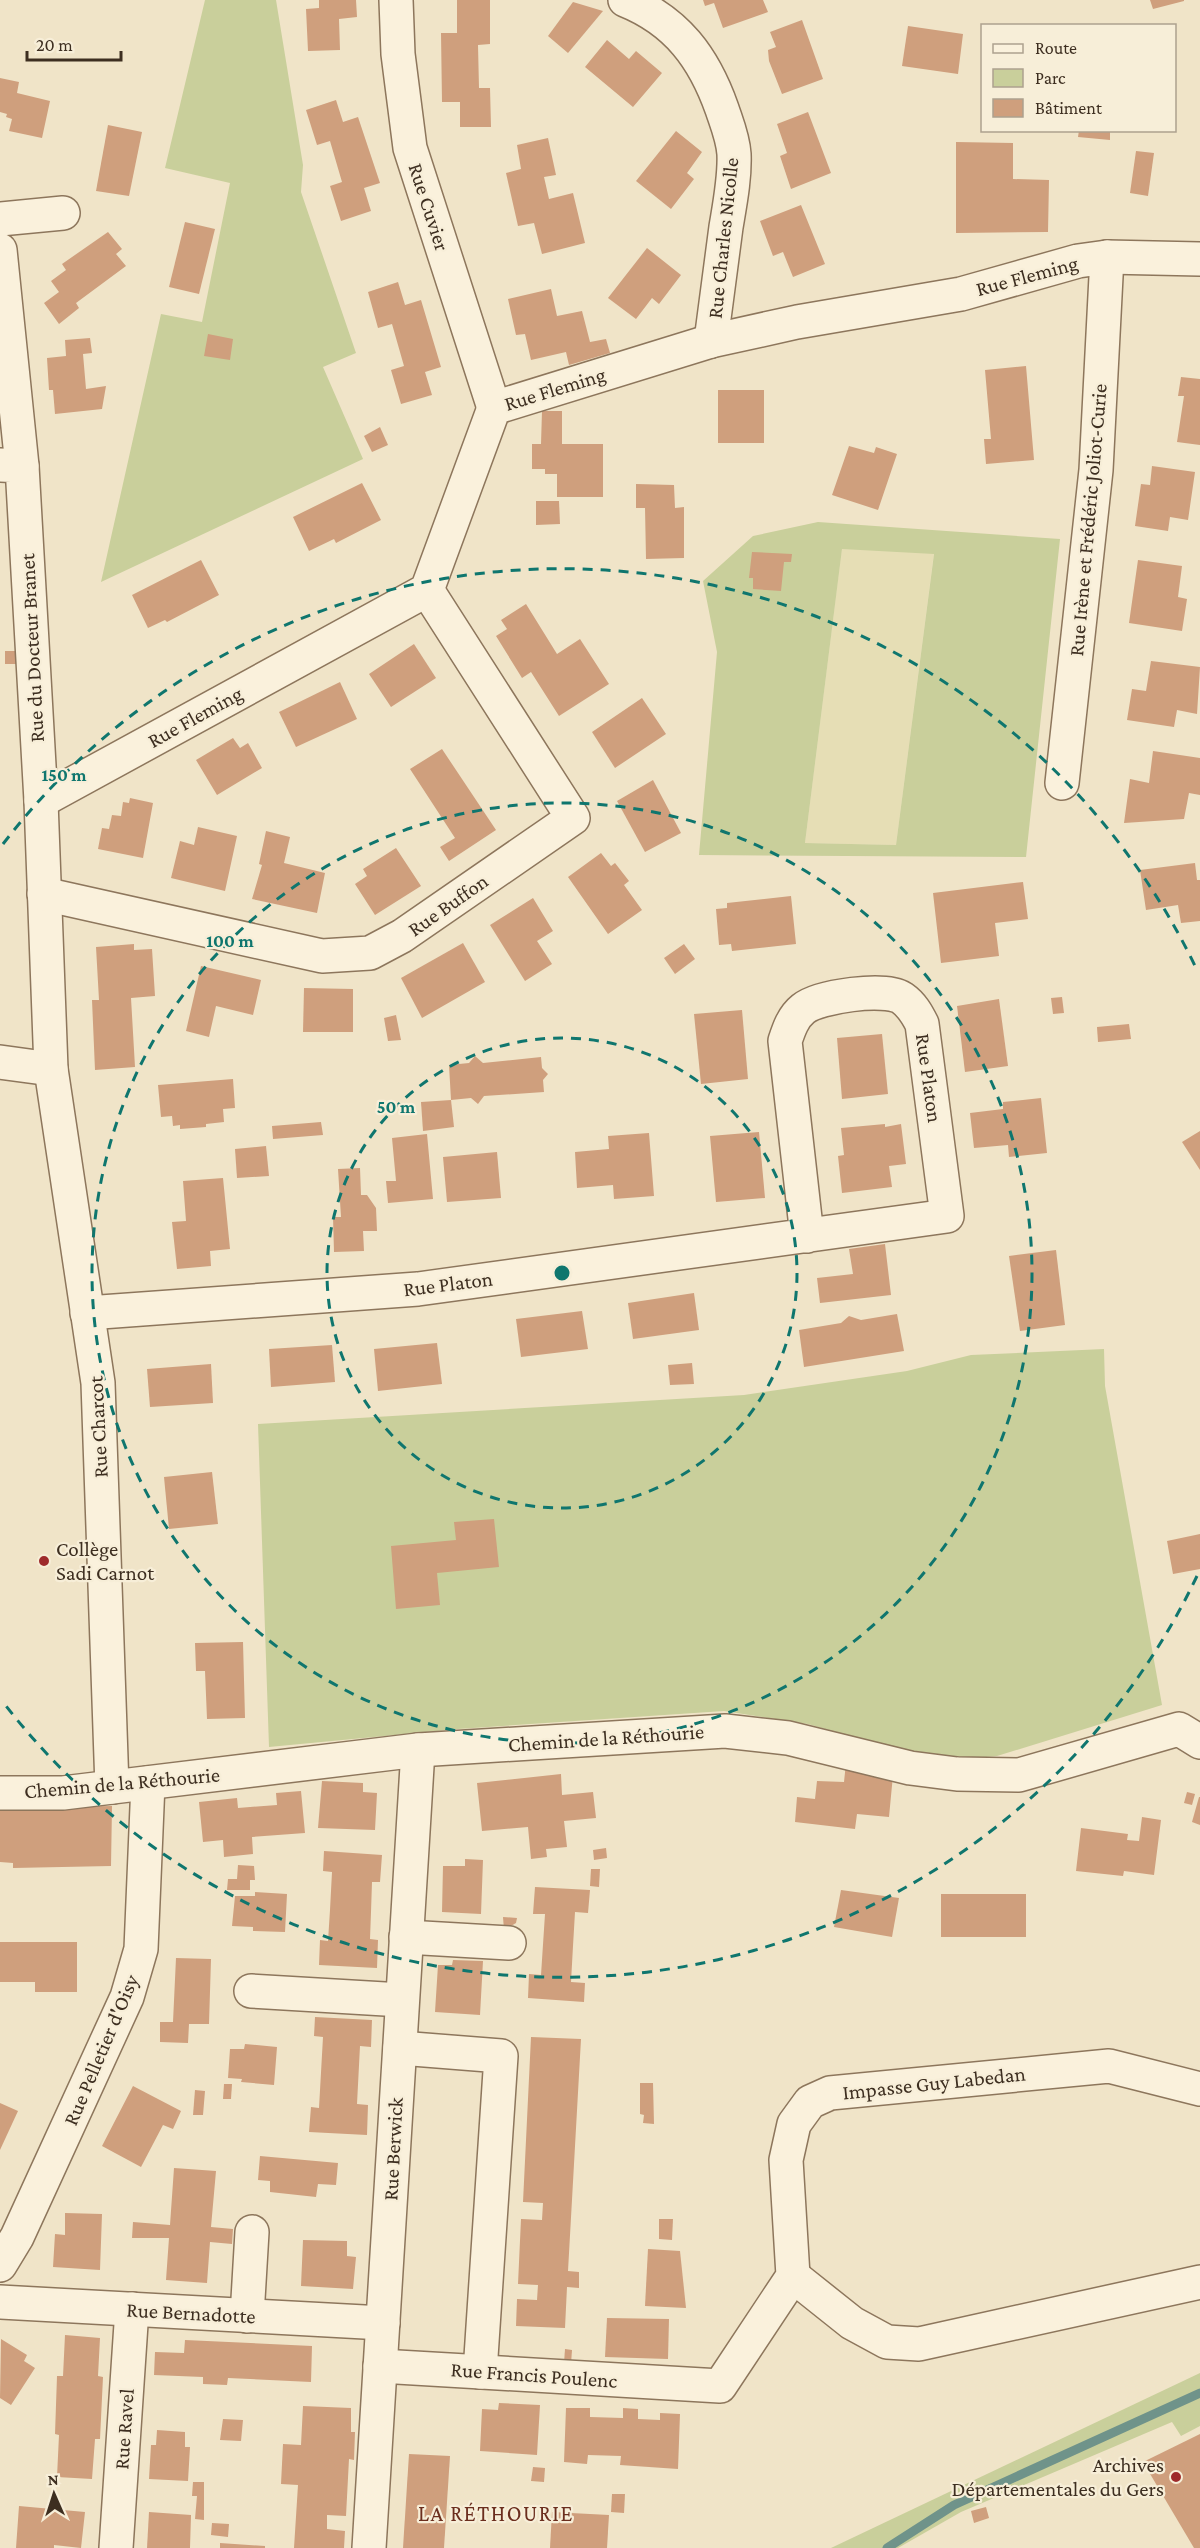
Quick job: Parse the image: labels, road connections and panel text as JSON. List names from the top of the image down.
{
  "streets": {
    "street": [
      "Rue Cuvier",
      "Rue Charles Nicolle",
      "Rue Fleming",
      "Rue Irène et Frédéric Joliot-Curie",
      "Rue du Docteur Branet",
      "Rue Buffon",
      "Rue Platon",
      "Rue Charcot",
      "Chemin de la Réthourie",
      "Rue Pelletier d'Oisy",
      "Impasse Guy Labedan",
      "Rue Berwick",
      "Rue Bernadotte",
      "Rue Francis Poulenc",
      "Rue Ravel"
    ]
  },
  "crossings": [
    ["Rue Cuvier", "Rue Fleming"],
    ["Rue Charles Nicolle", "Rue Fleming"],
    ["Rue Fleming", "Rue Irène et Frédéric Joliot-Curie"],
    ["Rue Fleming", "Rue du Docteur Branet"],
    ["Rue Fleming", "Rue Buffon"],
    ["Rue du Docteur Branet", "Rue Buffon"],
    ["Rue du Docteur Branet", "Rue Charcot"],
    ["Rue Platon", "Rue Charcot"],
    ["Rue Charcot", "Chemin de la Réthourie"],
    ["Chemin de la Réthourie", "Rue Pelletier d'Oisy"],
    ["Chemin de la Réthourie", "Rue Berwick"],
    ["Impasse Guy Labedan", "Rue Francis Poulenc"],
    ["Rue Berwick", "Rue Bernadotte"],
    ["Rue Berwick", "Rue Francis Poulenc"],
    ["Rue Bernadotte", "Rue Ravel"]
  ],
  "districts": ["LA RÉTHOURIE"],
  "places": ["Collège Sadi Carnot", "Archives Départementales du Gers"],
  "legend": ["Route", "Parc", "Bâtiment"],
  "scale_bar": "20 m",
  "north": "top",
  "rings": ["150 m", "100 m", "50 m"]
}
